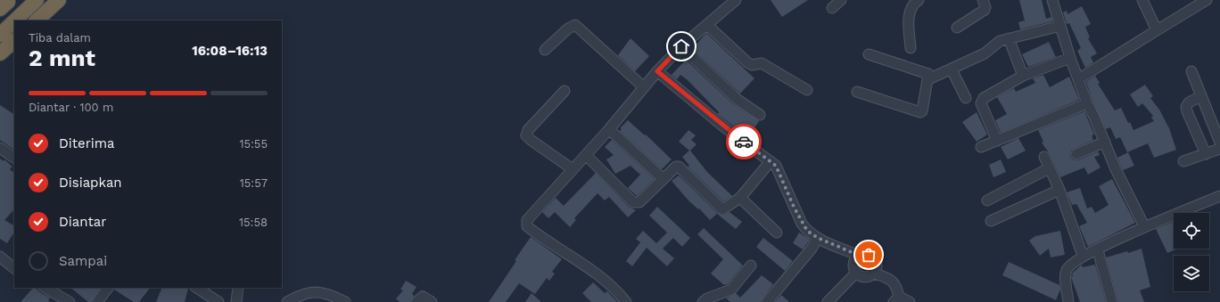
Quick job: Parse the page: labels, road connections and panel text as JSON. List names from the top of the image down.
{
  "page": {
    "heading": ["2 mnt", "Tiba dalam", "16:08–16:13"],
    "bar": "Diantar · 100 m",
    "list": [
      ["Diterima", "15:55"],
      ["Disiapkan", "15:57"],
      ["Diantar", "15:58"],
      "Sampai"
    ]
  }
}
